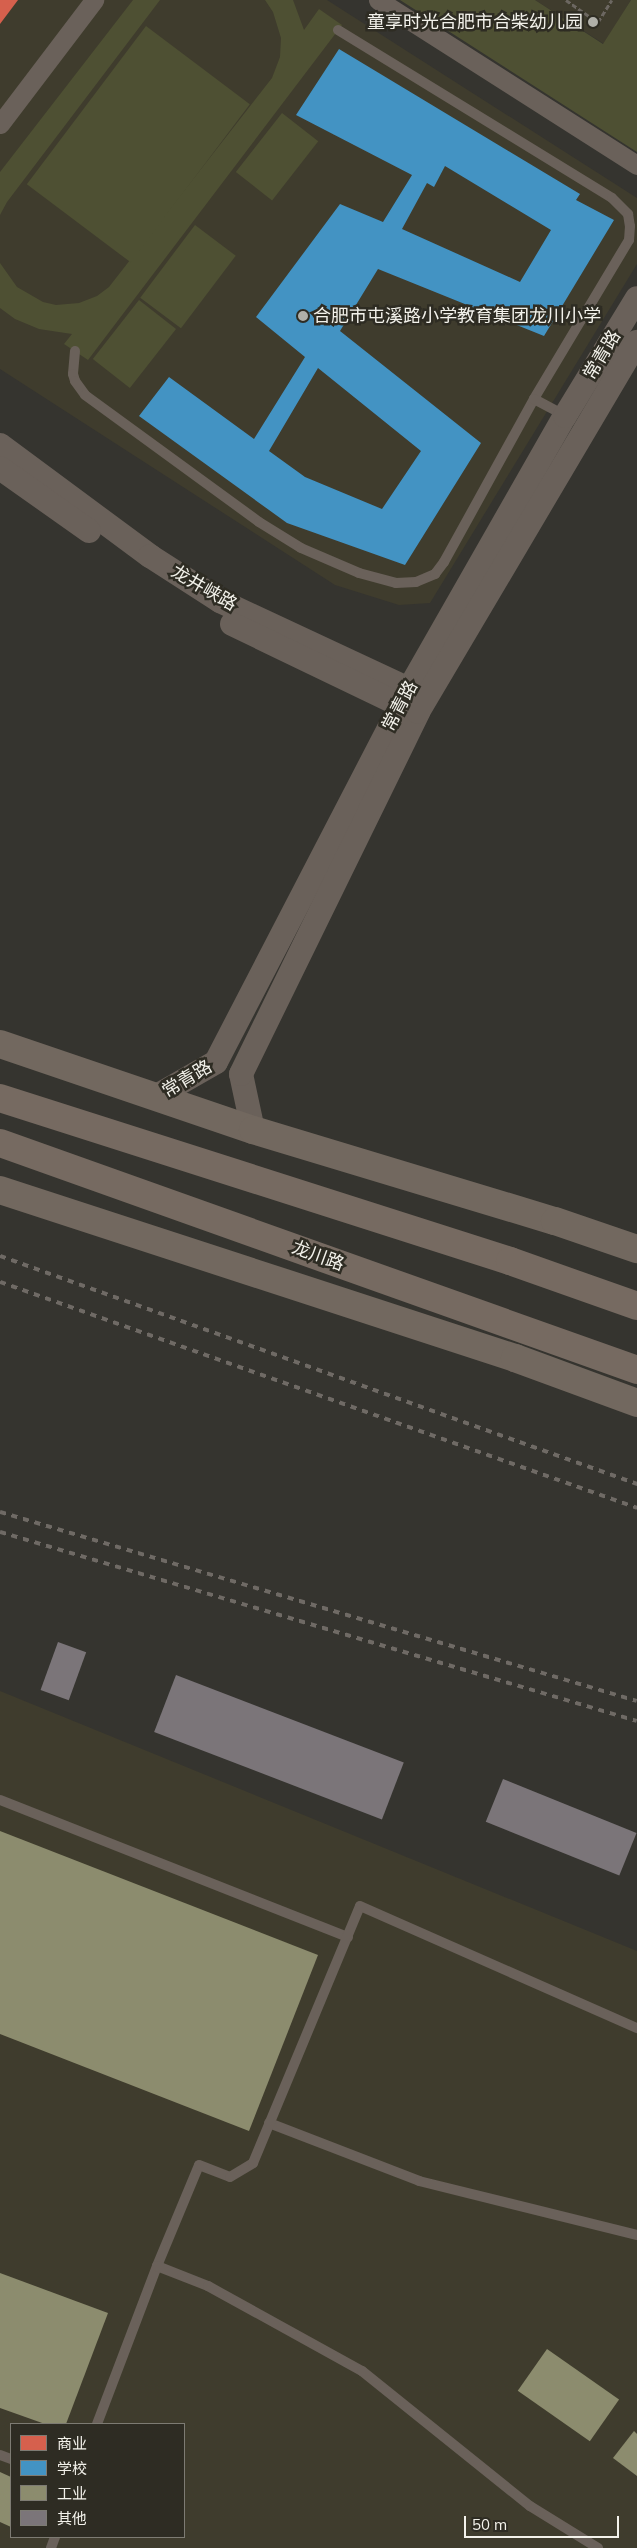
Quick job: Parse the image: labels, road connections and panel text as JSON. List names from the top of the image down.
{
  "streets": {
    "highway": ["龙川路"],
    "street": ["常青路", "龙井峡路"]
  },
  "crossings": [
    ["常青路", "龙井峡路"]
  ],
  "places": ["童享时光合肥市合柴幼儿园", "合肥市屯溪路小学教育集团龙川小学"],
  "legend": [
    "商业",
    "学校",
    "工业",
    "其他"
  ],
  "scale_bar": "50 m"
}
